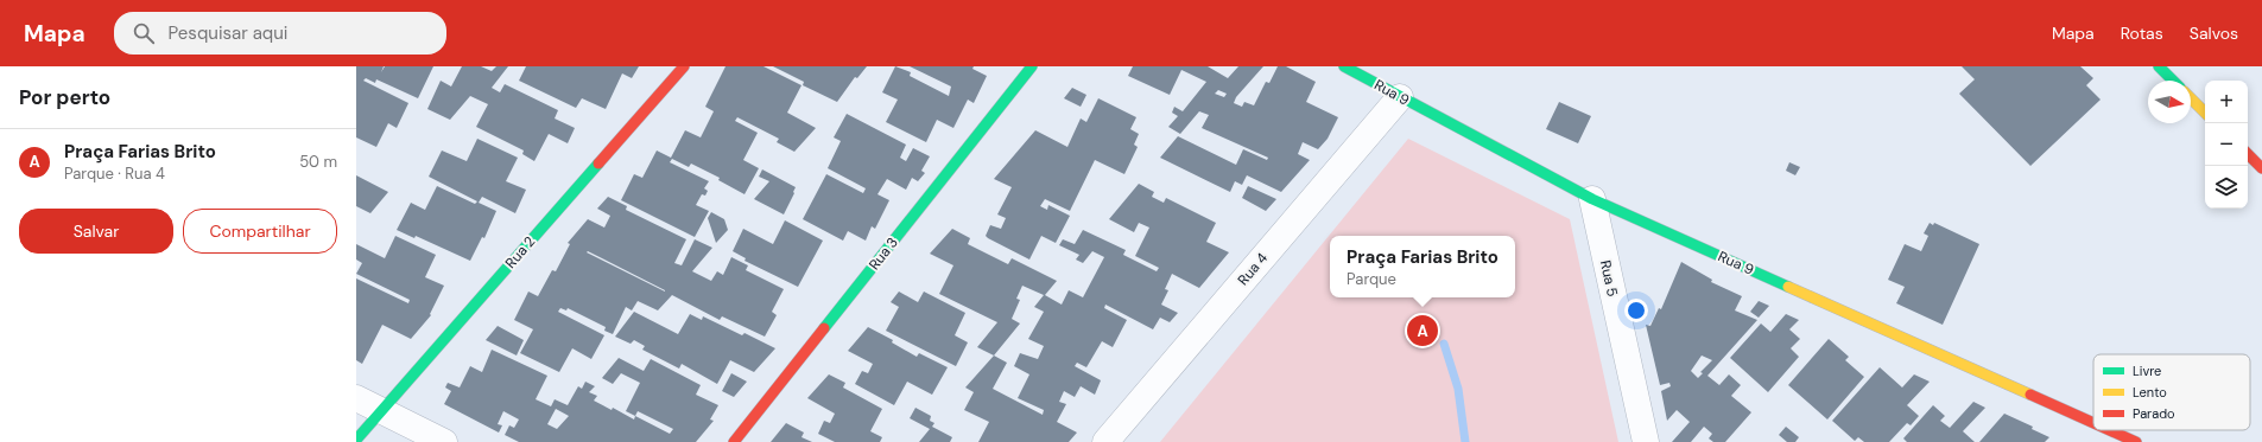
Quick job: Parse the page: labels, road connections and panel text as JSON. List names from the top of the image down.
{
  "streets": {
    "street": [
      "Rua 9",
      "Rua 2",
      "Rua 3",
      "Rua 4",
      "Rua 5"
    ]
  },
  "crossings": [
    ["Rua 9", "Rua 4"],
    ["Rua 9", "Rua 5"]
  ],
  "legend": ["Livre", "Lento", "Parado"],
  "north": "right",
  "page": {
    "header": "Mapa",
    "search": "Pesquisar aqui",
    "nav": ["Mapa", "Rotas", "Salvos"],
    "heading": "Por perto",
    "map_buttons": ["+", "−"],
    "list": [
      {
        "mark": "A",
        "name": "Praça Farias Brito",
        "note": "Parque · Rua 4",
        "value": "50 m"
      }
    ],
    "buttons": ["Salvar", "Compartilhar"],
    "popup": ["Praça Farias Brito", "Parque"],
    "pins": "A"
  }
}
